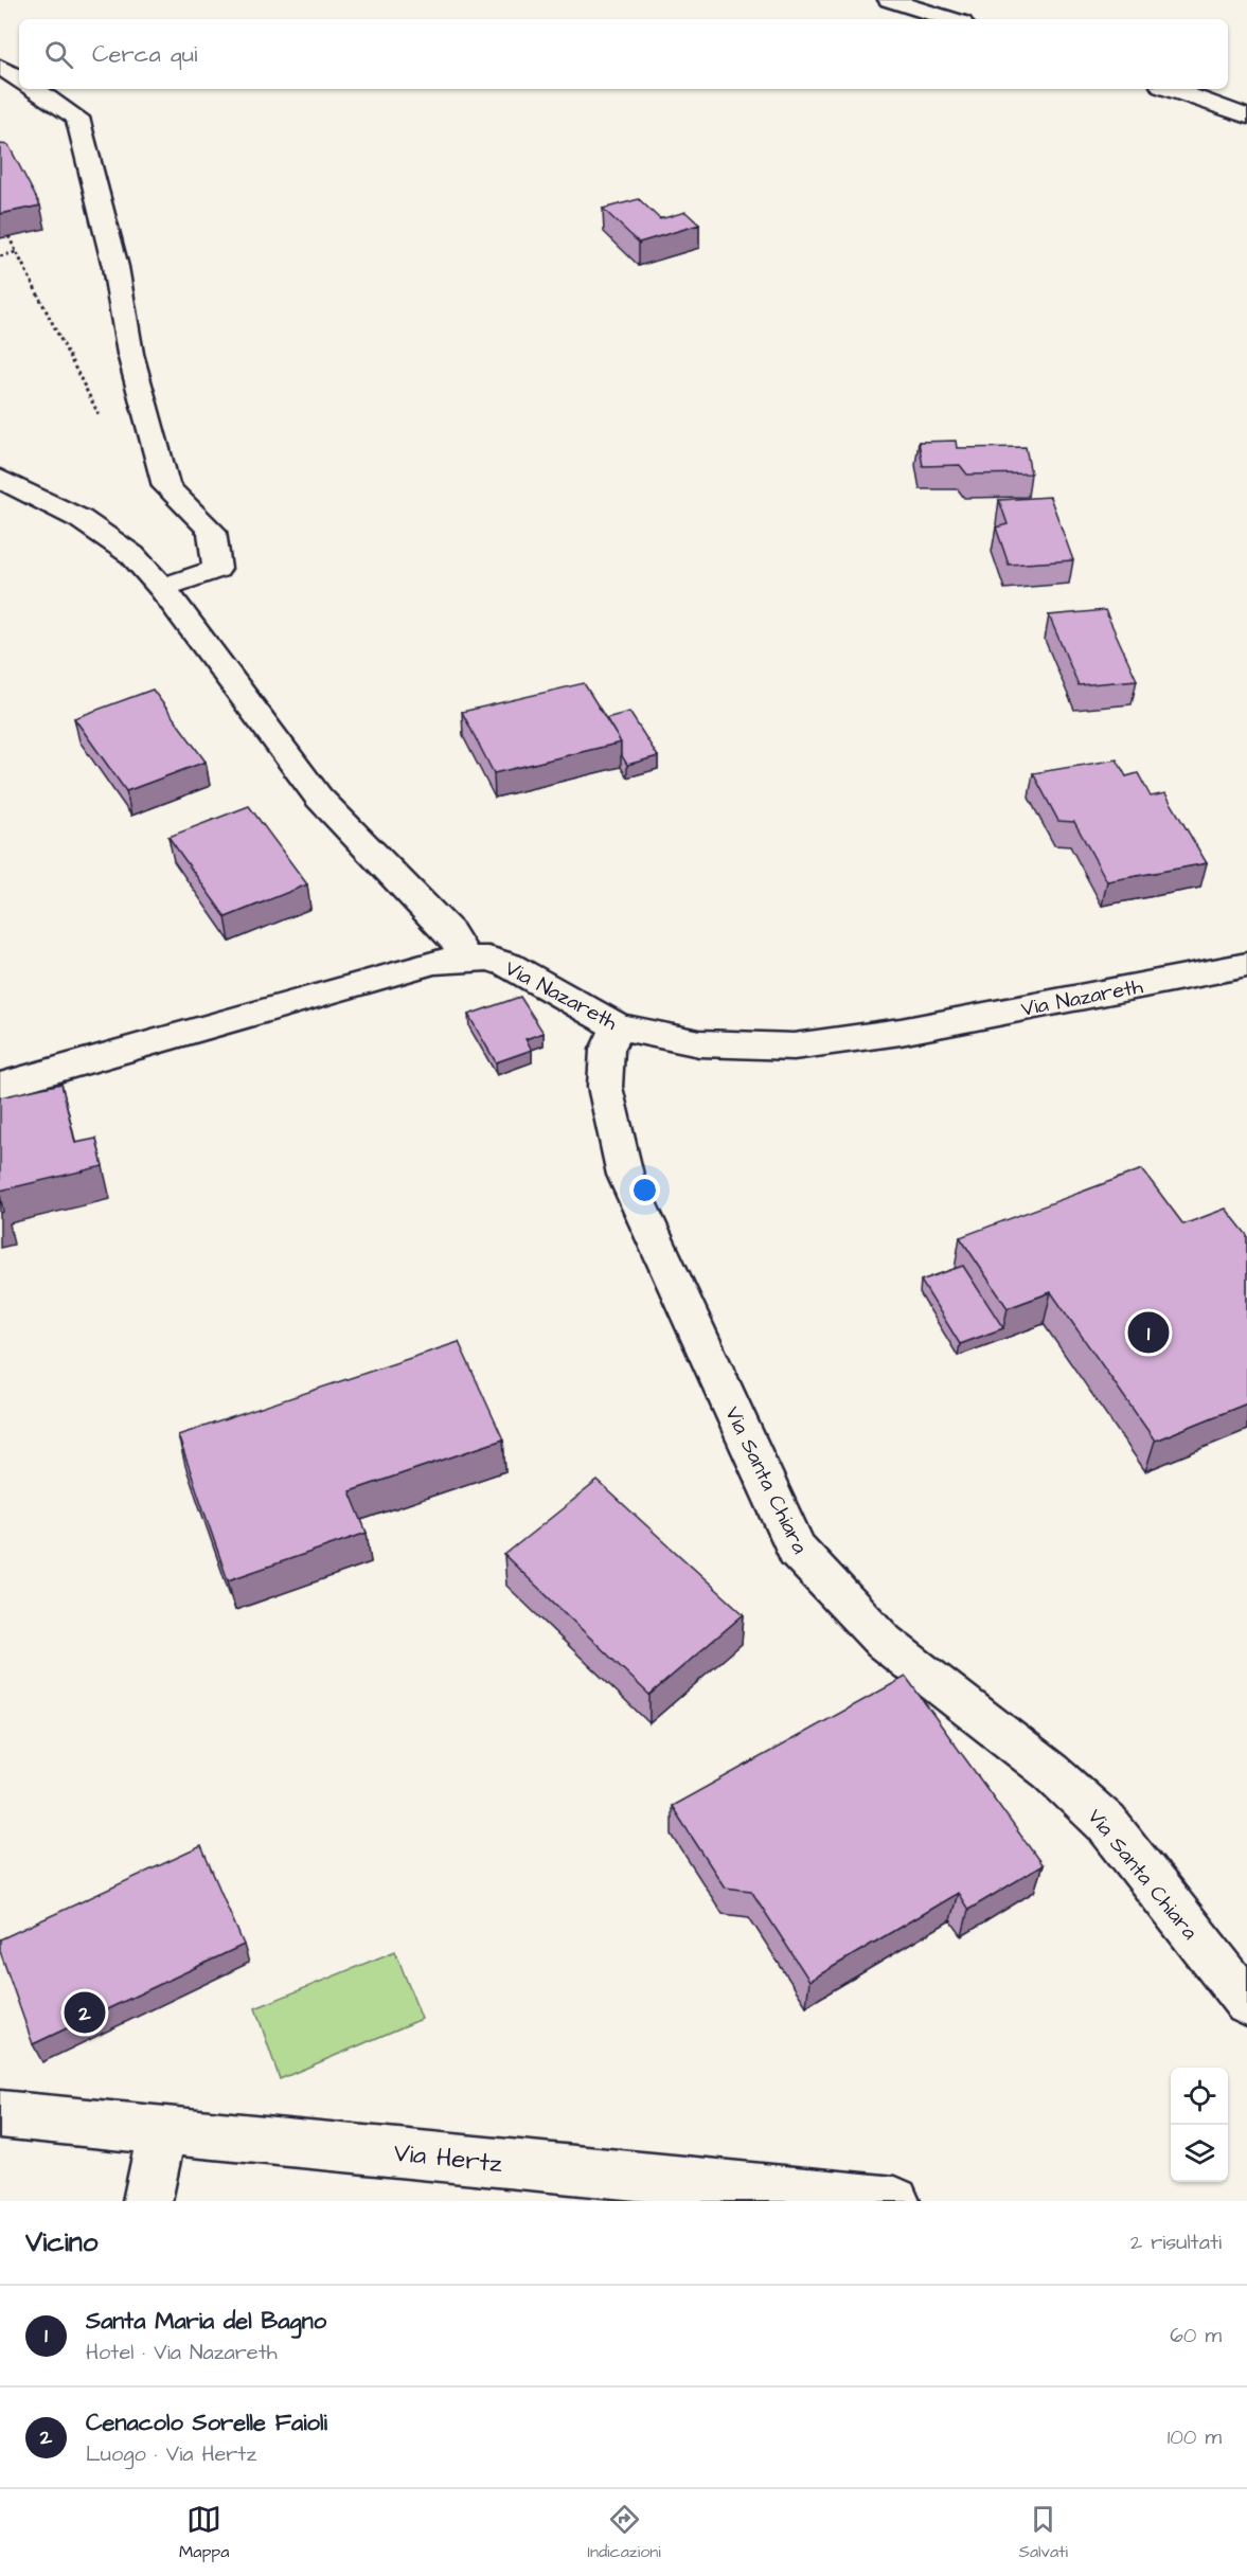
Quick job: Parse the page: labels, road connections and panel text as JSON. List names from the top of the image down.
{
  "streets": {
    "street": ["Via Nazareth", "Via Santa Chiara", "Via Hertz"]
  },
  "crossings": [
    ["Via Nazareth", "Via Santa Chiara"]
  ],
  "page": {
    "search": "Cerca qui",
    "pins": ["1", "2"],
    "heading": ["Vicino", "2 risultati"],
    "list": [
      {
        "mark": "1",
        "name": "Santa Maria del Bagno",
        "note": "Hotel · Via Nazareth",
        "value": "60 m"
      },
      {
        "mark": "2",
        "name": "Cenacolo Sorelle Faioli",
        "note": "Luogo · Via Hertz",
        "value": "100 m"
      }
    ],
    "nav": ["Mappa", "Indicazioni", "Salvati"]
  }
}
